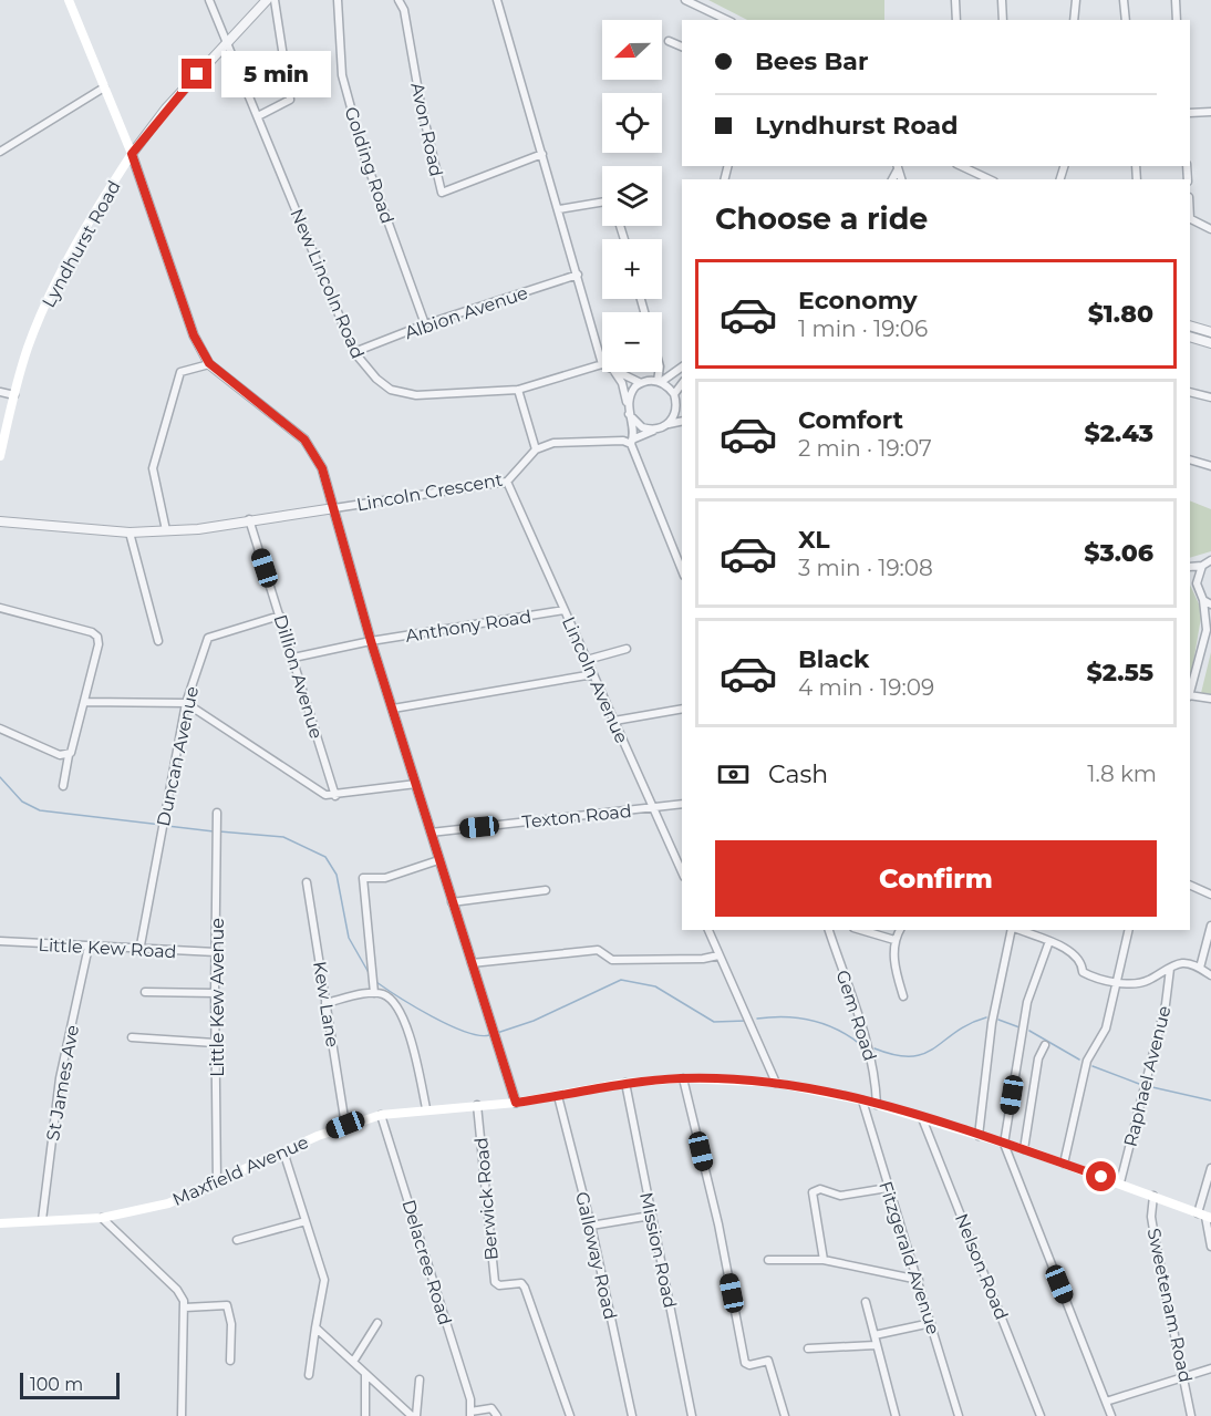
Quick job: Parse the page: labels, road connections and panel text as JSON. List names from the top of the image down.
{
  "streets": {
    "main road": ["Lyndhurst Road", "Maxfield Avenue"],
    "street": [
      "Avon Road",
      "Golding Road",
      "New Lincoln Road",
      "Albion Avenue",
      "Lincoln Crescent",
      "Anthony Road",
      "Dillion Avenue",
      "Lincoln Avenue",
      "Duncan Avenue",
      "Texton Road",
      "Little Kew Road",
      "Little Kew Avenue",
      "Kew Lane",
      "Gem Road",
      "Raphael Avenue",
      "St James Ave",
      "Berwick Road",
      "Mission Road",
      "Galloway Road",
      "Fitzgerald Avenue",
      "Delacree Road",
      "Nelson Road",
      "Sweetenam Road"
    ]
  },
  "crossings": [
    ["Golding Road", "Albion Avenue"],
    ["Lyndhurst Road", "New Lincoln Road"],
    ["New Lincoln Road", "Albion Avenue"],
    ["Lincoln Crescent", "Lincoln Avenue"],
    ["Anthony Road", "Dillion Avenue"],
    ["Anthony Road", "Lincoln Avenue"],
    ["Dillion Avenue", "Duncan Avenue"],
    ["Lincoln Avenue", "Texton Road"],
    ["Duncan Avenue", "Little Kew Road"],
    ["Little Kew Road", "Little Kew Avenue"],
    ["Little Kew Road", "St James Ave"],
    ["Little Kew Avenue", "Maxfield Avenue"],
    ["Kew Lane", "Maxfield Avenue"],
    ["Gem Road", "Maxfield Avenue"],
    ["Raphael Avenue", "Maxfield Avenue"],
    ["St James Ave", "Maxfield Avenue"],
    ["Maxfield Avenue", "Berwick Road"],
    ["Maxfield Avenue", "Mission Road"],
    ["Maxfield Avenue", "Galloway Road"],
    ["Maxfield Avenue", "Fitzgerald Avenue"],
    ["Maxfield Avenue", "Delacree Road"],
    ["Maxfield Avenue", "Nelson Road"],
    ["Maxfield Avenue", "Sweetenam Road"]
  ],
  "scale_bar": "100 m",
  "north": "left",
  "page": {
    "map_buttons": ["+", "−"],
    "banner": ["Bees Bar", "Lyndhurst Road"],
    "bubble": "5 min",
    "heading": "Choose a ride",
    "list": [
      {
        "name": "Economy",
        "note": "1 min · 19:06",
        "value": "$1.80"
      },
      {
        "name": "Comfort",
        "note": "2 min · 19:07",
        "value": "$2.43"
      },
      {
        "name": "XL",
        "note": "3 min · 19:08",
        "value": "$3.06"
      },
      {
        "name": "Black",
        "note": "4 min · 19:09",
        "value": "$2.55"
      }
    ],
    "pay": ["Cash", "1.8 km"],
    "buttons": "Confirm",
    "scale": "100 m"
  }
}
